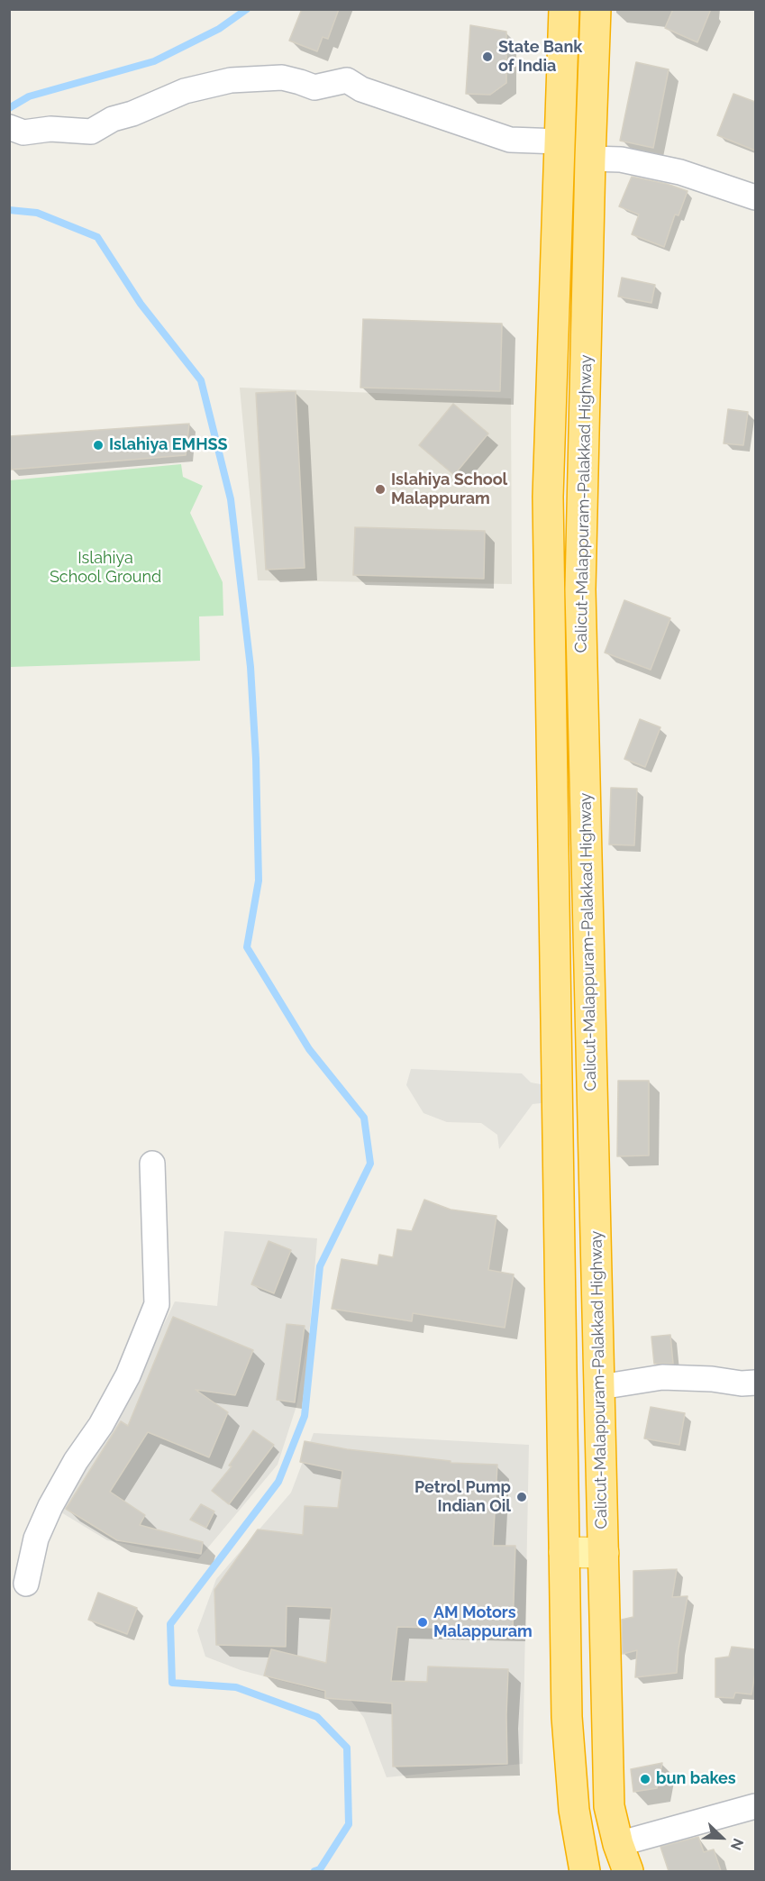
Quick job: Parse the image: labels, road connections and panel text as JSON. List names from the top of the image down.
{
  "streets": {
    "highway": ["Calicut-Malappuram-Palakkad Highway"]
  },
  "parks": ["Islahiya School Ground"],
  "places": [
    "State Bank of India",
    "Islahiya EMHSS",
    "Islahiya School Malappuram",
    "Petrol Pump Indian Oil",
    "AM Motors Malappuram",
    "bun bakes"
  ],
  "north": "bottom right"
}
